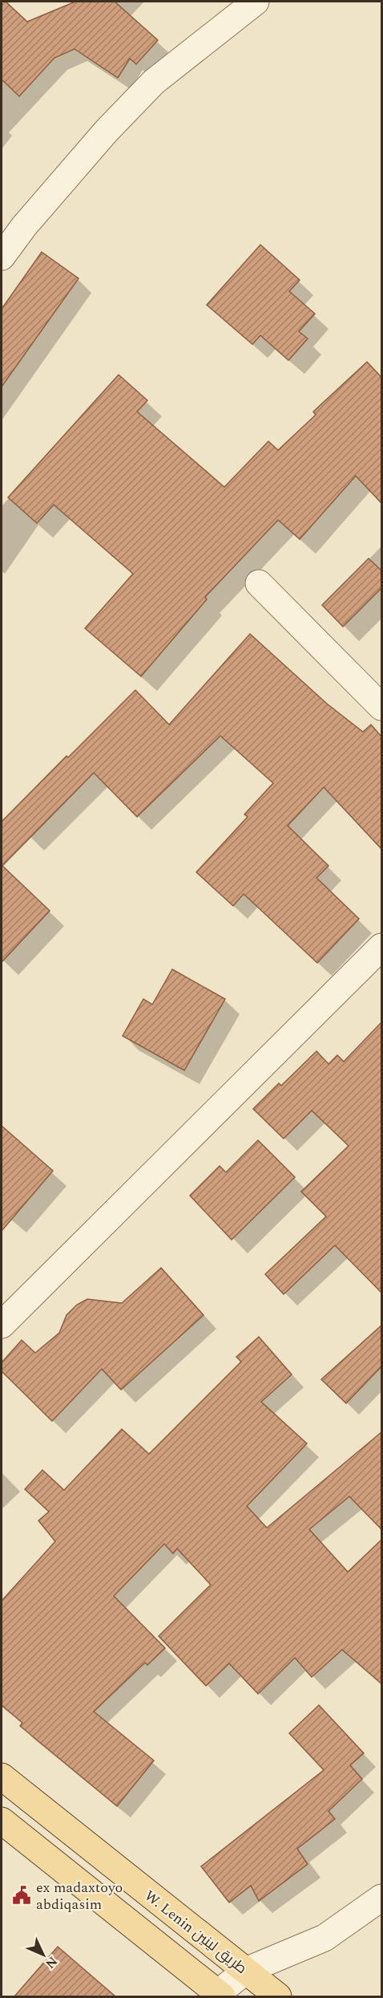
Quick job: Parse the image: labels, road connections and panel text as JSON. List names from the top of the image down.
{
  "streets": {
    "main road": ["W. Lenin طريق لينين"]
  },
  "places": {
    "public building": ["ex madaxtoyo abdiqasim"]
  },
  "north": "bottom right"
}
